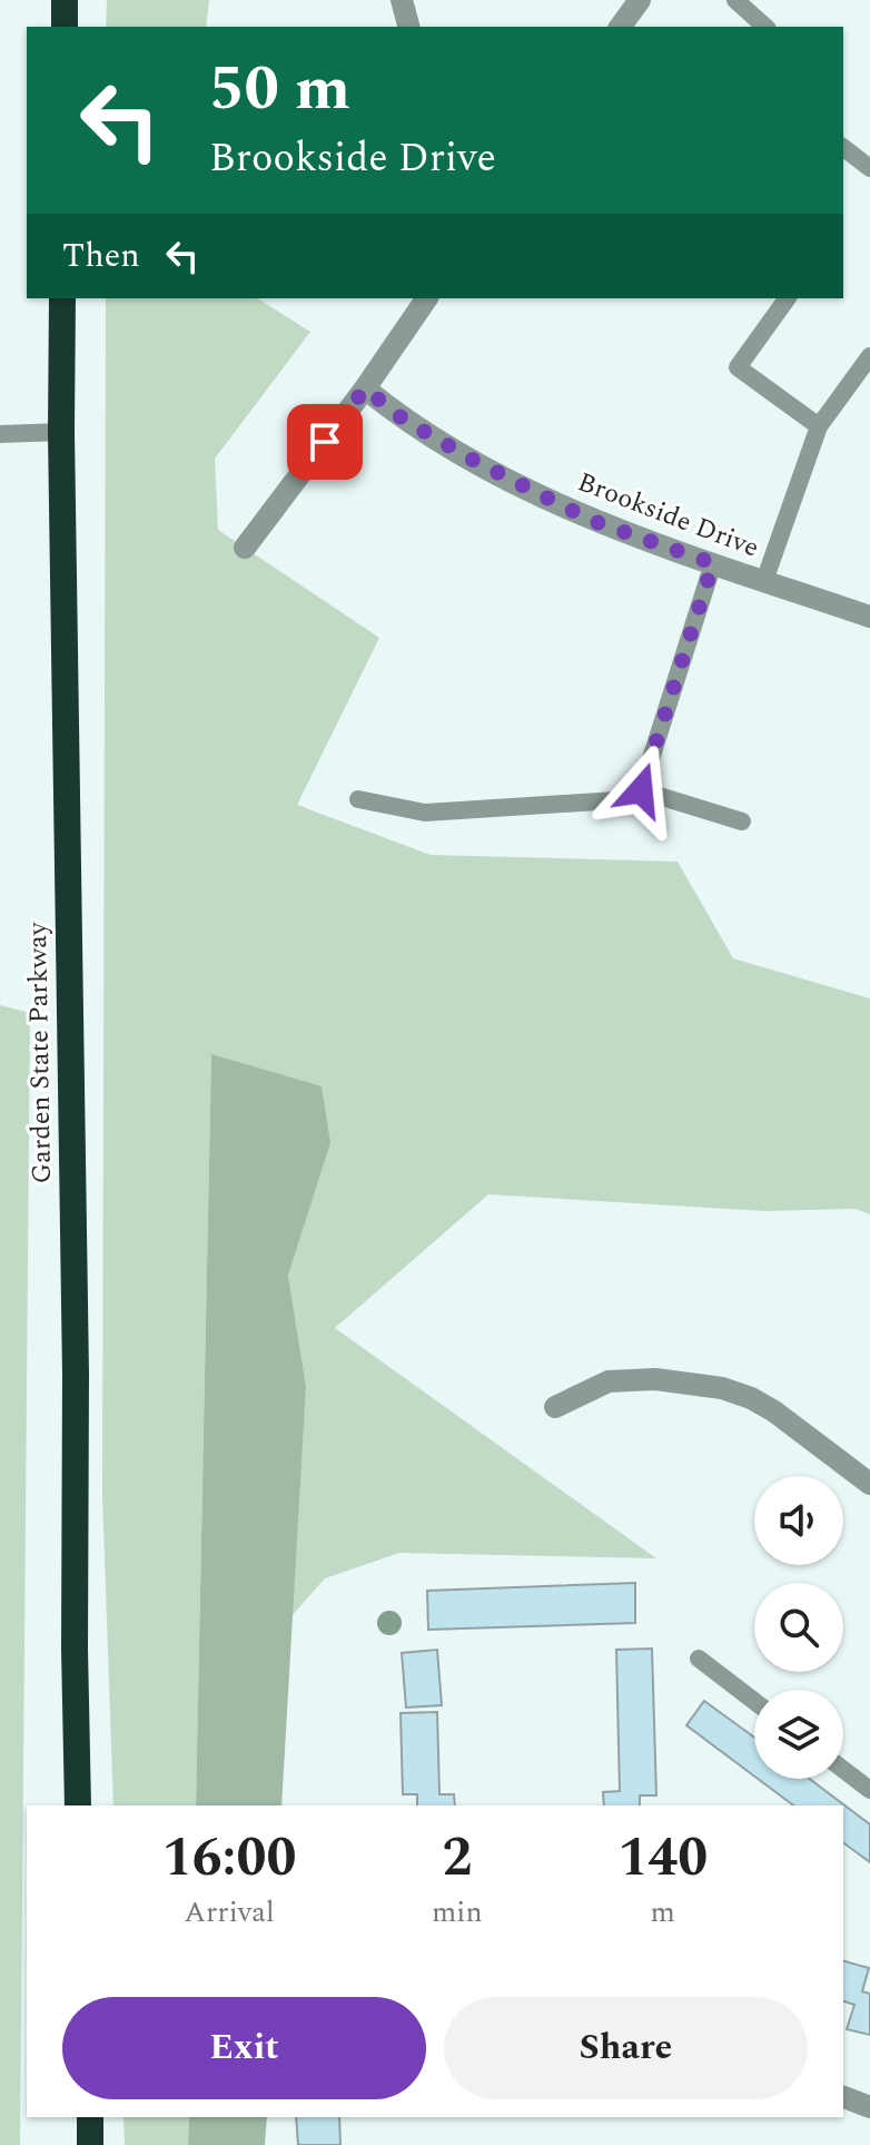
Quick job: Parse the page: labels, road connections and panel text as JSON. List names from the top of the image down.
{
  "streets": {
    "highway": ["Garden State Parkway"],
    "street": ["Brookside Drive"]
  },
  "page": {
    "turn": ["50 m", "Brookside Drive"],
    "then": "Then",
    "eta": [
      "16:00",
      "Arrival",
      "2",
      "min",
      "140",
      "m"
    ],
    "buttons": ["Exit", "Share"]
  }
}
